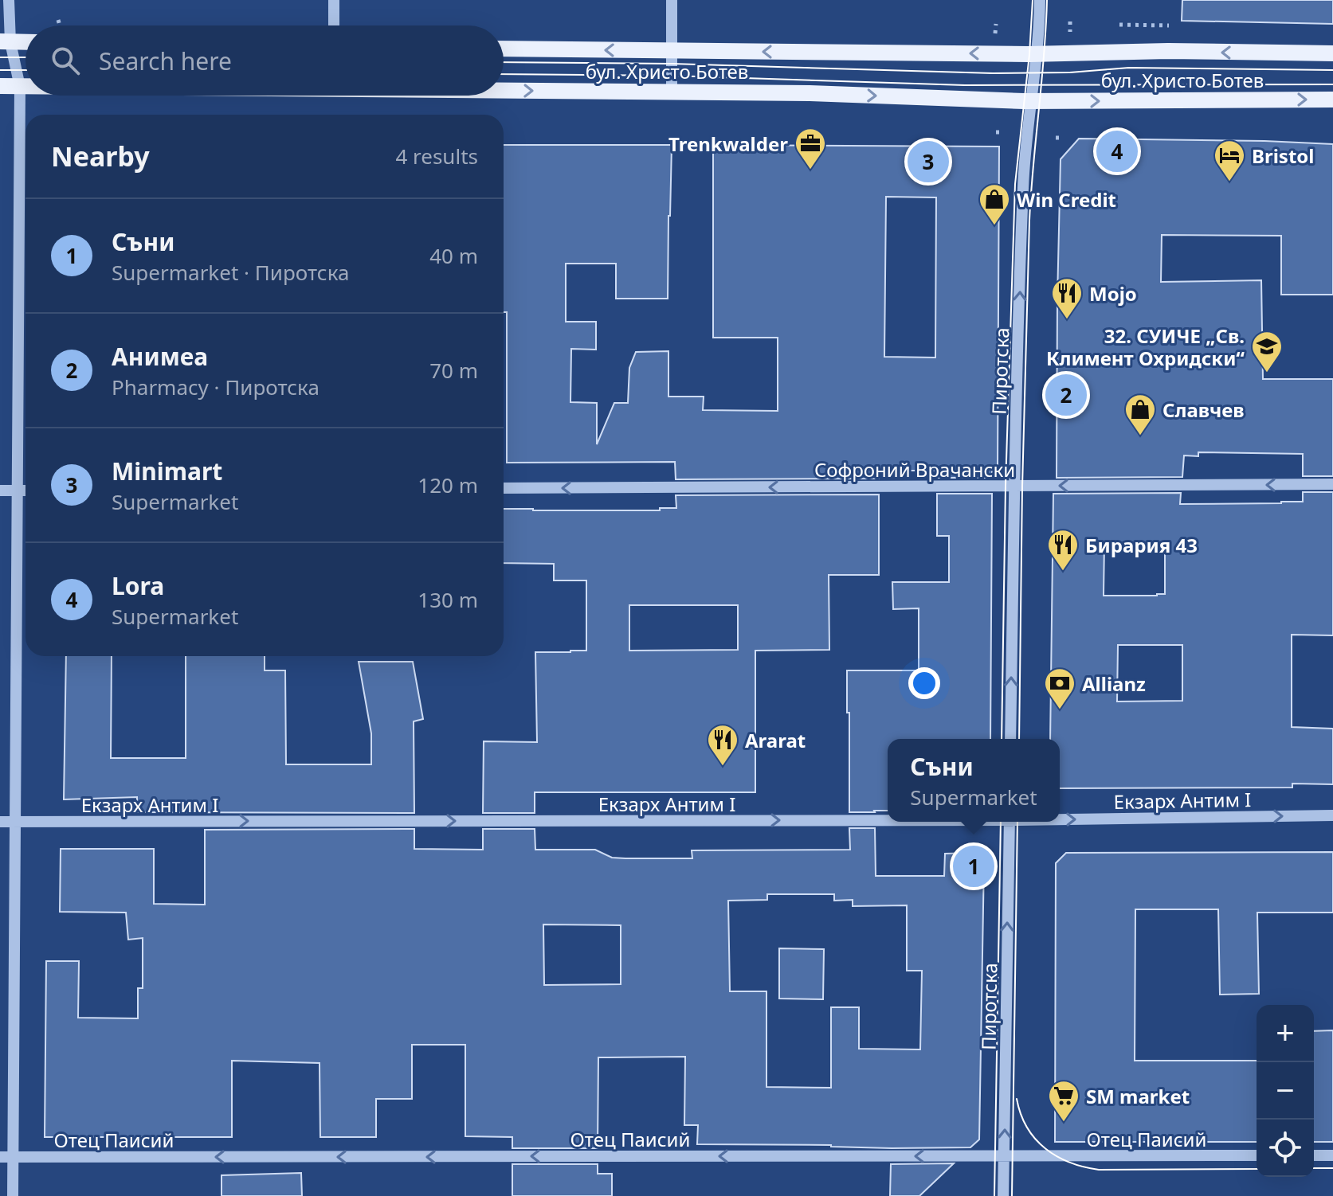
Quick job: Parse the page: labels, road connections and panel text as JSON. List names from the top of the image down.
{
  "streets": {
    "main road": ["бул. Христо Ботев"],
    "street": [
      "Пиротска",
      "Софроний Врачански",
      "Екзарх Антим I",
      "Отец Паисий"
    ]
  },
  "crossings": [
    ["бул. Христо Ботев", "Пиротска"],
    ["Пиротска", "Софроний Врачански"],
    ["Пиротска", "Отец Паисий"]
  ],
  "one_way": [
    "Пиротска",
    "Софроний Врачански",
    "Екзарх Антим I",
    "Отец Паисий"
  ],
  "places": {
    "office": ["Trenkwalder"],
    "hotel": ["Bristol"],
    "shop": ["Win Credit", "Славчев"],
    "restaurant": ["Mojo", "Бирария 43", "Ararat"],
    "school or university": ["32. СУИЧЕ „Св. Климент Охридски“"],
    "bank": ["Allianz"],
    "supermarket": ["SM market"]
  },
  "page": {
    "search": "Search here",
    "heading": ["Nearby", "4 results"],
    "pins": [
      "4",
      "3",
      "2",
      "1"
    ],
    "list": [
      {
        "mark": "1",
        "name": "Съни",
        "note": "Supermarket · Пиротска",
        "value": "40 m"
      },
      {
        "mark": "2",
        "name": "Анимеа",
        "note": "Pharmacy · Пиротска",
        "value": "70 m"
      },
      {
        "mark": "3",
        "name": "Minimart",
        "note": "Supermarket",
        "value": "120 m"
      },
      {
        "mark": "4",
        "name": "Lora",
        "note": "Supermarket",
        "value": "130 m"
      }
    ],
    "popup": ["Съни", "Supermarket"],
    "map_buttons": ["+", "−"]
  }
}
